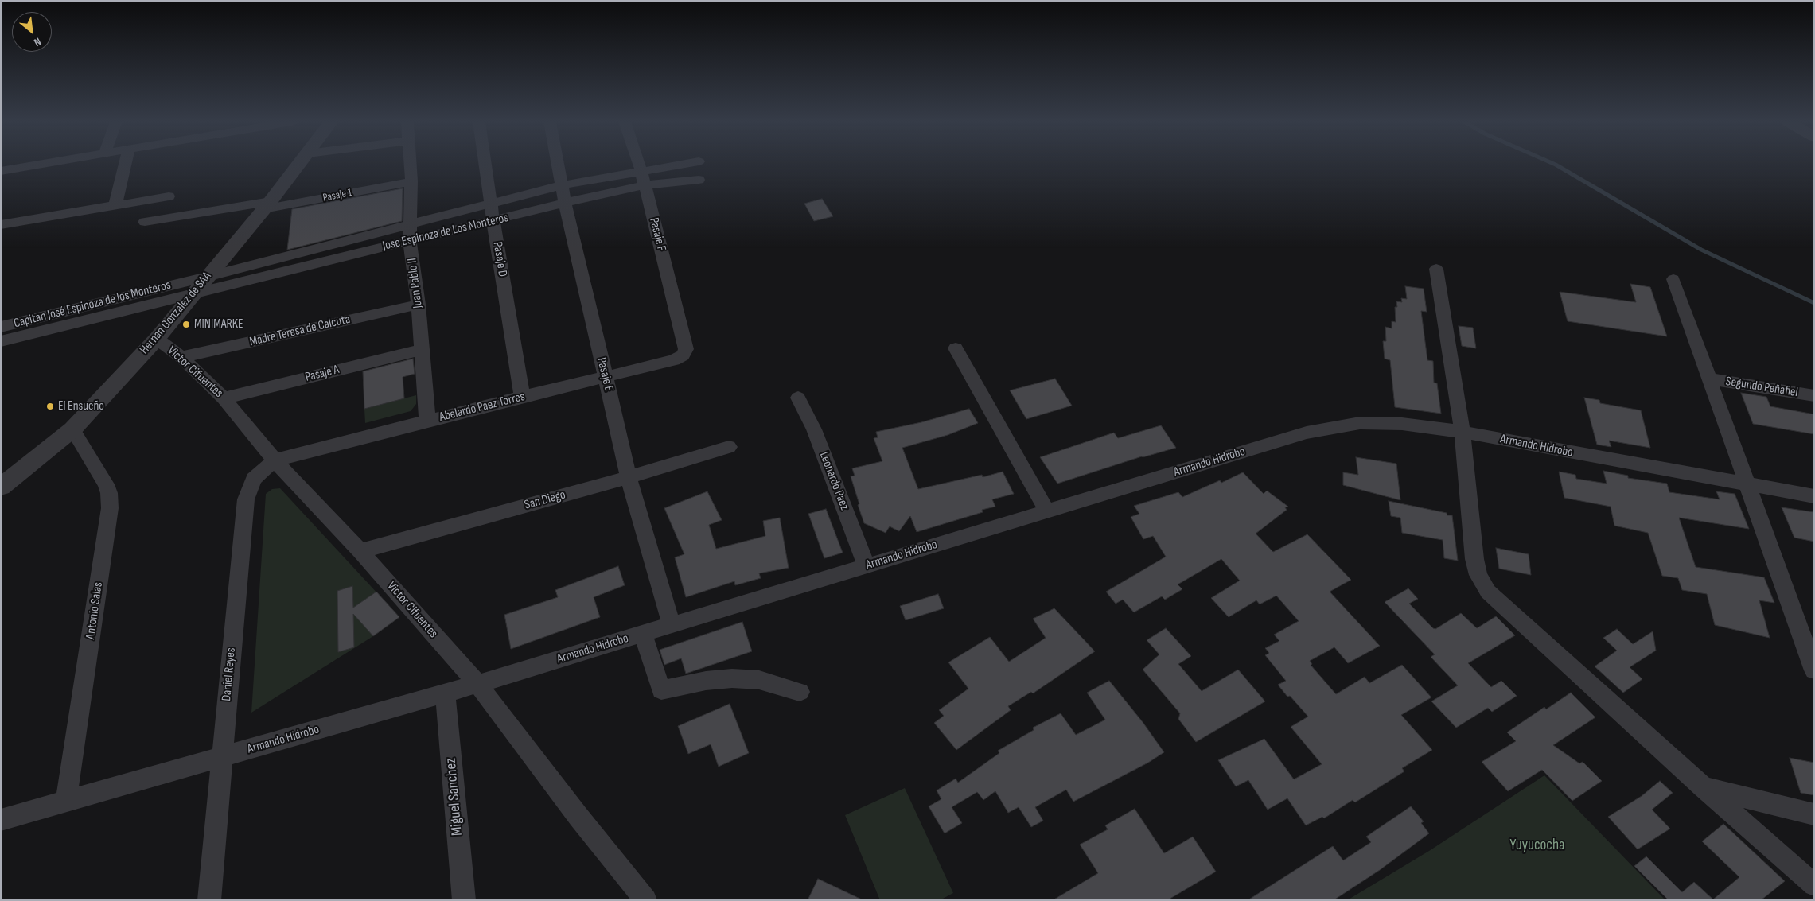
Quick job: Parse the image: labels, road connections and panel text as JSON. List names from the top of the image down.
{
  "streets": {
    "street": [
      "Pasaje 1",
      "Jose Espinoza de Los Monteros",
      "Pasaje F",
      "Pasaje D",
      "Juan Pablo II",
      "Capitan José Espinoza de los Monteros",
      "Hernan Gonzalez de SAA",
      "Madre Teresa de Calcuta",
      "Victor Cifuentes",
      "Pasaje A",
      "Pasaje E",
      "Segundo Peñafiel",
      "Abelardo Paez Torres",
      "Armando Hidrobo",
      "Leonardo Paez",
      "San Diego",
      "Antonio Salas",
      "Daniel Reyes",
      "Miguel Sanchez"
    ]
  },
  "crossings": [
    ["Pasaje 1", "Juan Pablo II"],
    ["Pasaje 1", "Hernan Gonzalez de SAA"],
    ["Jose Espinoza de Los Monteros", "Pasaje F"],
    ["Jose Espinoza de Los Monteros", "Pasaje D"],
    ["Jose Espinoza de Los Monteros", "Juan Pablo II"],
    ["Jose Espinoza de Los Monteros", "Capitan José Espinoza de los Monteros"],
    ["Jose Espinoza de Los Monteros", "Hernan Gonzalez de SAA"],
    ["Jose Espinoza de Los Monteros", "Pasaje E"],
    ["Pasaje F", "Abelardo Paez Torres"],
    ["Pasaje D", "Abelardo Paez Torres"],
    ["Juan Pablo II", "Madre Teresa de Calcuta"],
    ["Juan Pablo II", "Pasaje A"],
    ["Juan Pablo II", "Abelardo Paez Torres"],
    ["Capitan José Espinoza de los Monteros", "Hernan Gonzalez de SAA"],
    ["Hernan Gonzalez de SAA", "Victor Cifuentes"],
    ["Hernan Gonzalez de SAA", "Antonio Salas"],
    ["Madre Teresa de Calcuta", "Victor Cifuentes"],
    ["Victor Cifuentes", "Pasaje A"],
    ["Victor Cifuentes", "Abelardo Paez Torres"],
    ["Victor Cifuentes", "Armando Hidrobo"],
    ["Victor Cifuentes", "San Diego"],
    ["Victor Cifuentes", "Daniel Reyes"],
    ["Pasaje E", "Abelardo Paez Torres"],
    ["Pasaje E", "Armando Hidrobo"],
    ["Pasaje E", "San Diego"],
    ["Abelardo Paez Torres", "Daniel Reyes"],
    ["Armando Hidrobo", "Leonardo Paez"],
    ["Armando Hidrobo", "Antonio Salas"],
    ["Armando Hidrobo", "Daniel Reyes"],
    ["Armando Hidrobo", "Miguel Sanchez"]
  ],
  "parks": ["Yuyucocha"],
  "places": ["MINIMARKE", "El Ensueño"],
  "north": "bottom right"
}
